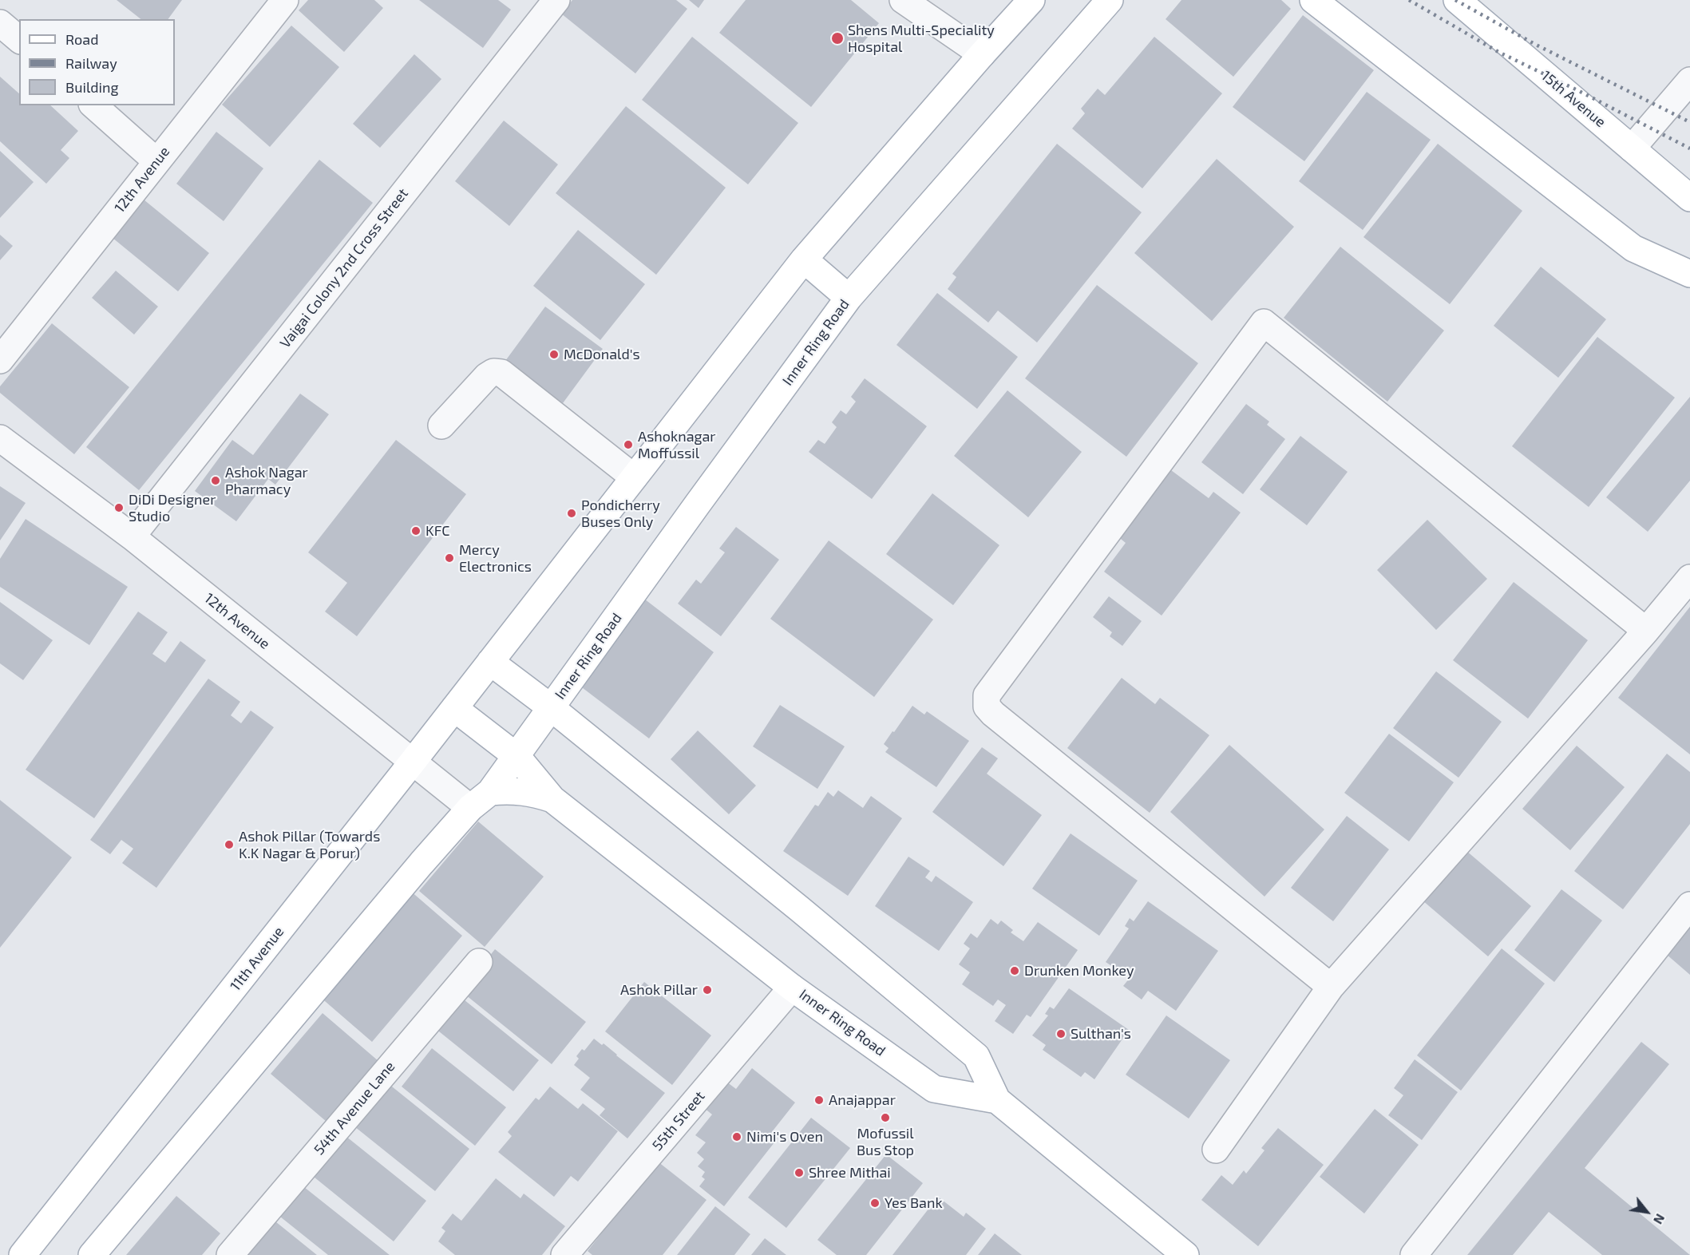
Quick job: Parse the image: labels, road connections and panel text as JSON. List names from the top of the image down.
{
  "streets": {
    "main road": ["15th Avenue", "Inner Ring Road", "11th Avenue"],
    "street": [
      "12th Avenue",
      "Vaigai Colony 2nd Cross Street",
      "54th Avenue Lane",
      "55th Street"
    ]
  },
  "crossings": [
    ["12th Avenue", "Vaigai Colony 2nd Cross Street"],
    ["12th Avenue", "11th Avenue"],
    ["Inner Ring Road", "11th Avenue"],
    ["Inner Ring Road", "55th Street"]
  ],
  "places": [
    "Shens Multi-Speciality Hospital",
    "McDonald's",
    "Ashoknagar Moffussil",
    "Ashok Nagar Pharmacy",
    "DiDi Designer Studio",
    "Pondicherry Buses Only",
    "KFC",
    "Mercy Electronics",
    "Ashok Pillar (Towards K.K Nagar & Porur)",
    "Drunken Monkey",
    "Ashok Pillar",
    "Sulthan's",
    "Anajappar",
    "Mofussil Bus Stop",
    "Nimi's Oven",
    "Shree Mithai",
    "Yes Bank"
  ],
  "legend": ["Road", "Railway", "Building"],
  "north": "bottom right"
}
